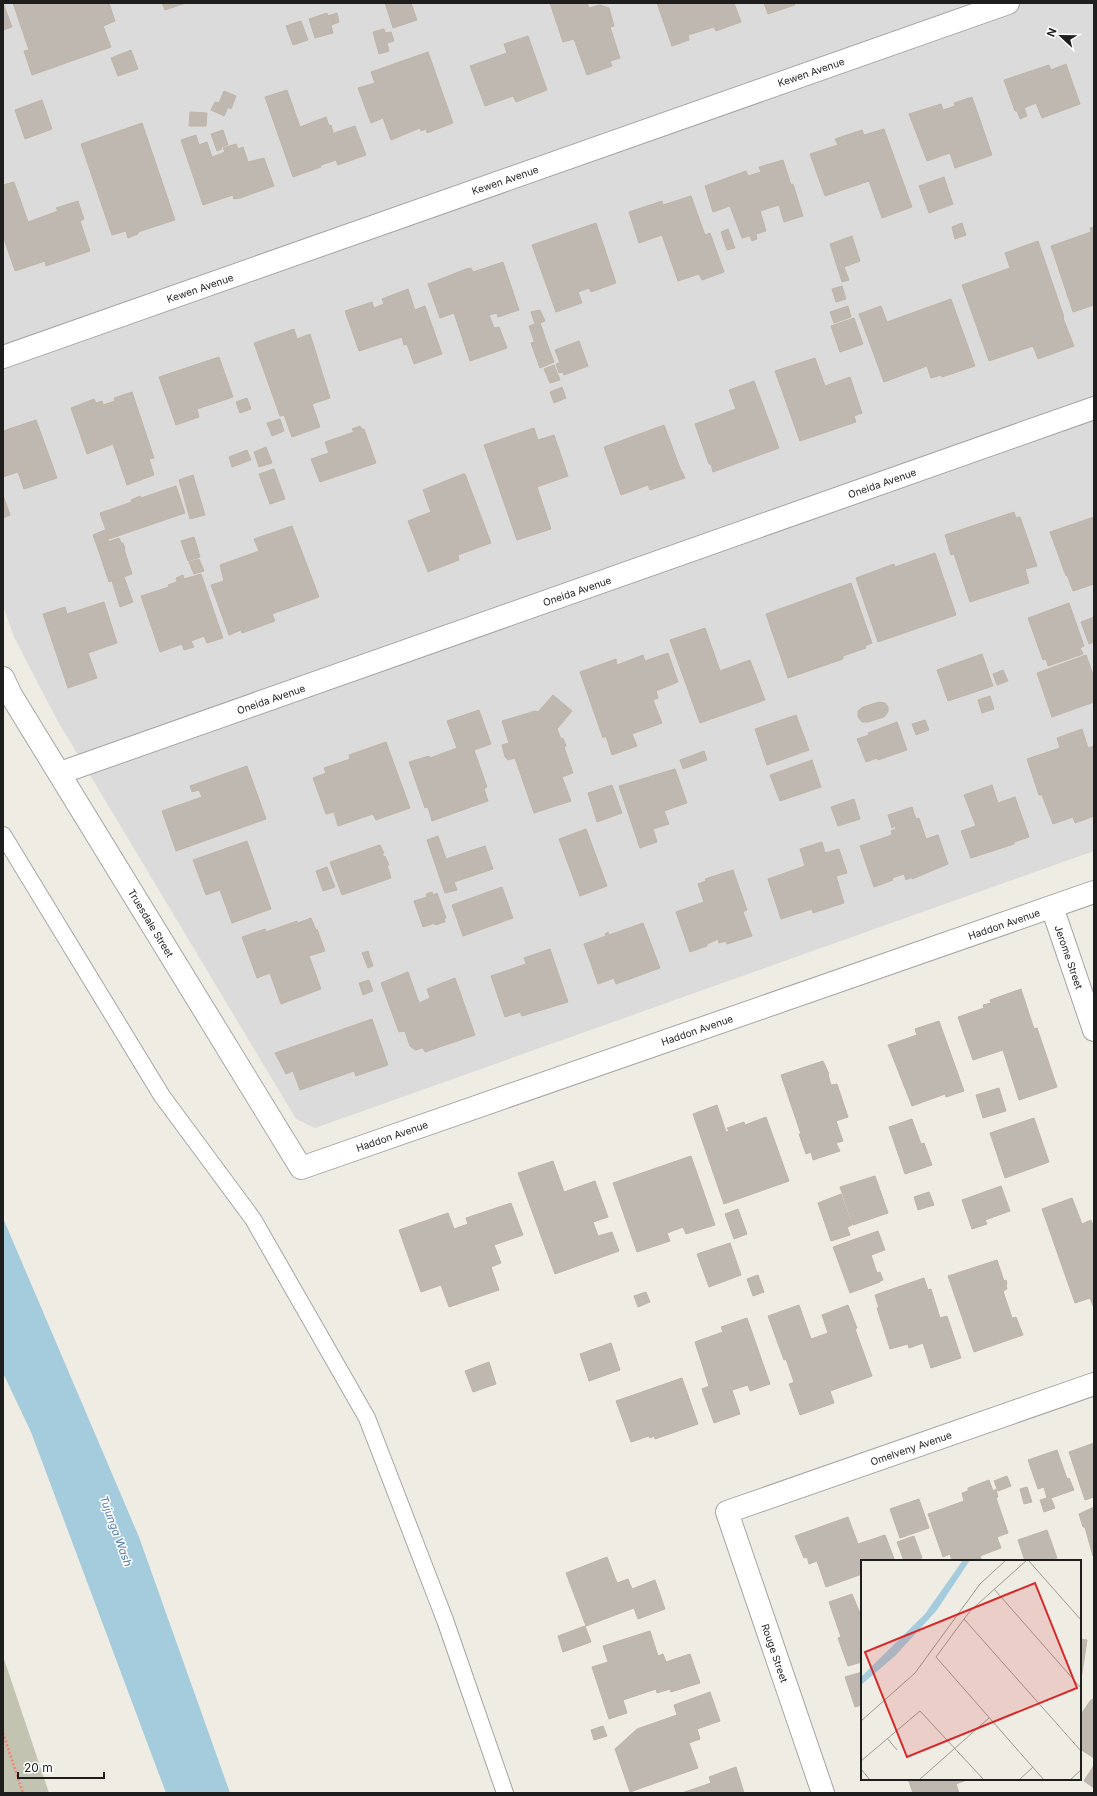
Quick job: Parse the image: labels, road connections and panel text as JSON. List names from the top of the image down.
{
  "streets": {
    "street": [
      "Kewen Avenue",
      "Oneida Avenue",
      "Truesdale Street",
      "Haddon Avenue",
      "Jerome Street",
      "Omelveny Avenue",
      "Rouge Street"
    ]
  },
  "crossings": [
    ["Oneida Avenue", "Truesdale Street"],
    ["Truesdale Street", "Haddon Avenue"],
    ["Haddon Avenue", "Jerome Street"],
    ["Omelveny Avenue", "Rouge Street"]
  ],
  "water": ["Tujunga Wash"],
  "scale_bar": "20 m",
  "north": "left"
}
